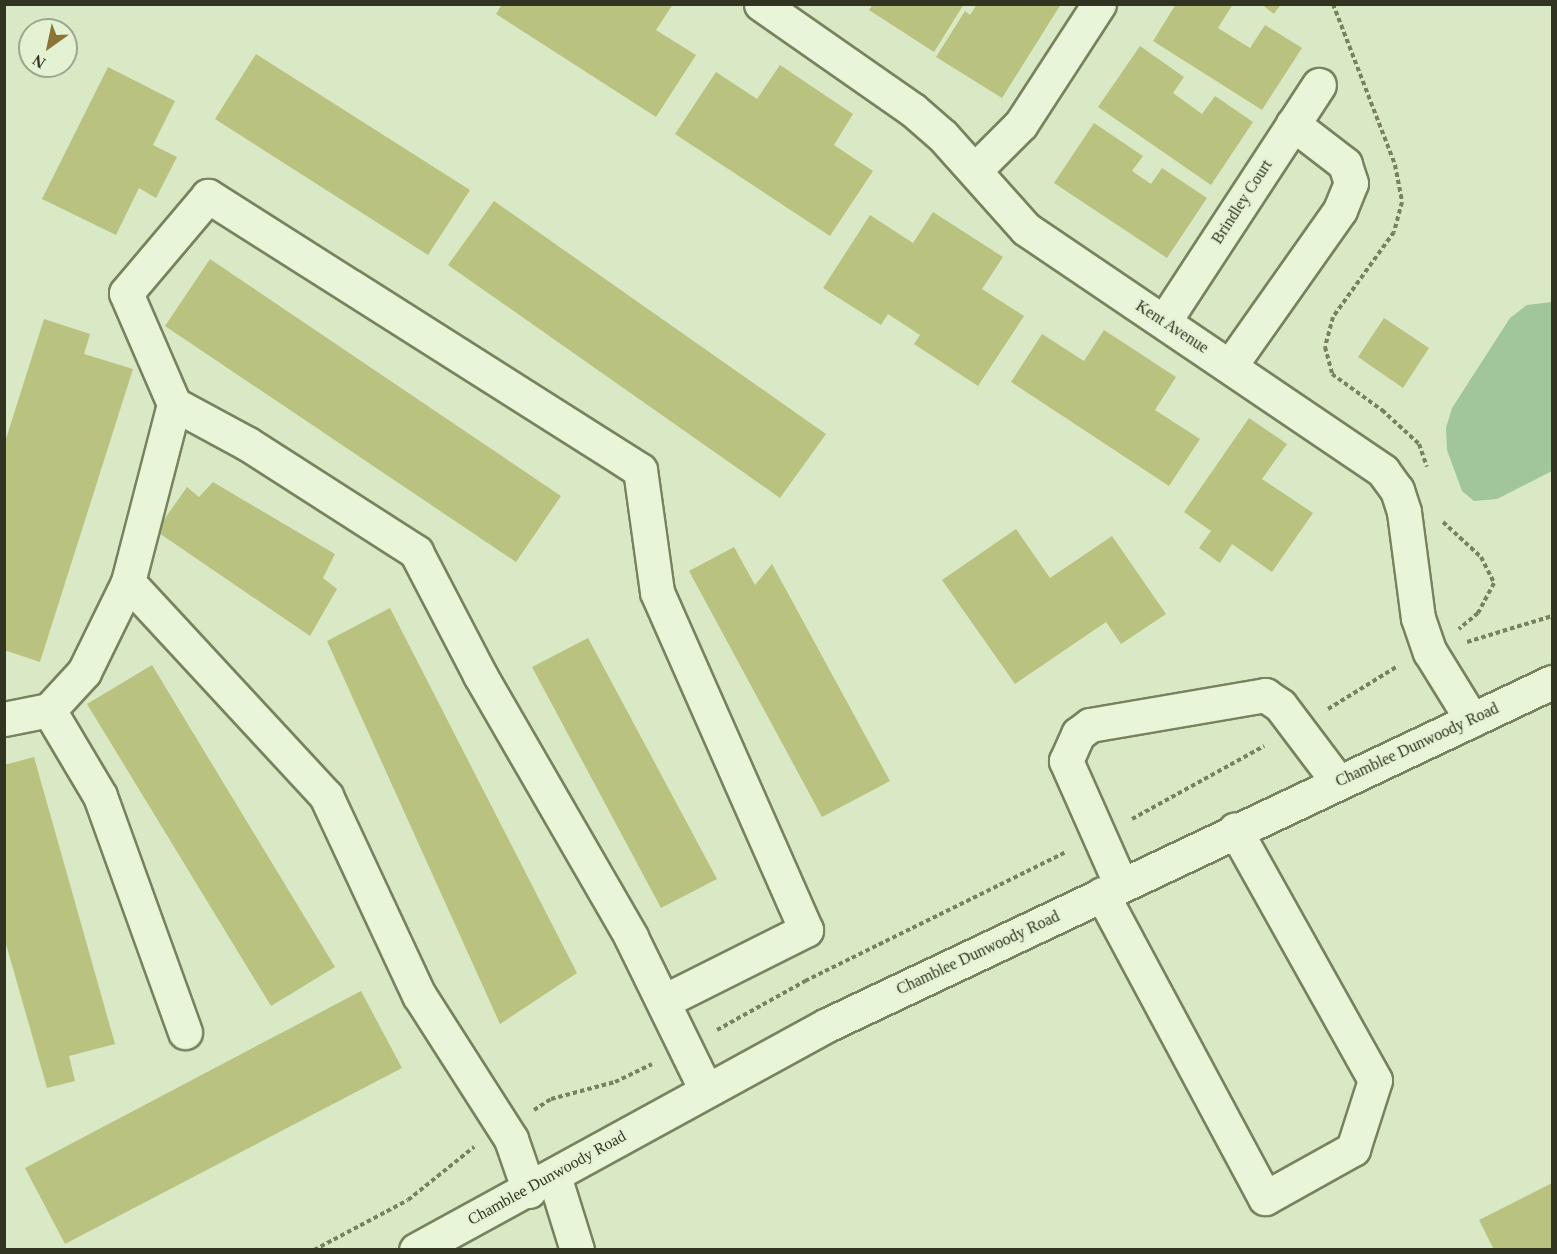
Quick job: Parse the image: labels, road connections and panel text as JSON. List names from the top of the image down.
{
  "streets": {
    "street": ["Brindley Court", "Kent Avenue", "Chamblee Dunwoody Road"]
  },
  "crossings": [
    ["Brindley Court", "Kent Avenue"],
    ["Kent Avenue", "Chamblee Dunwoody Road"]
  ],
  "north": "bottom left"
}
